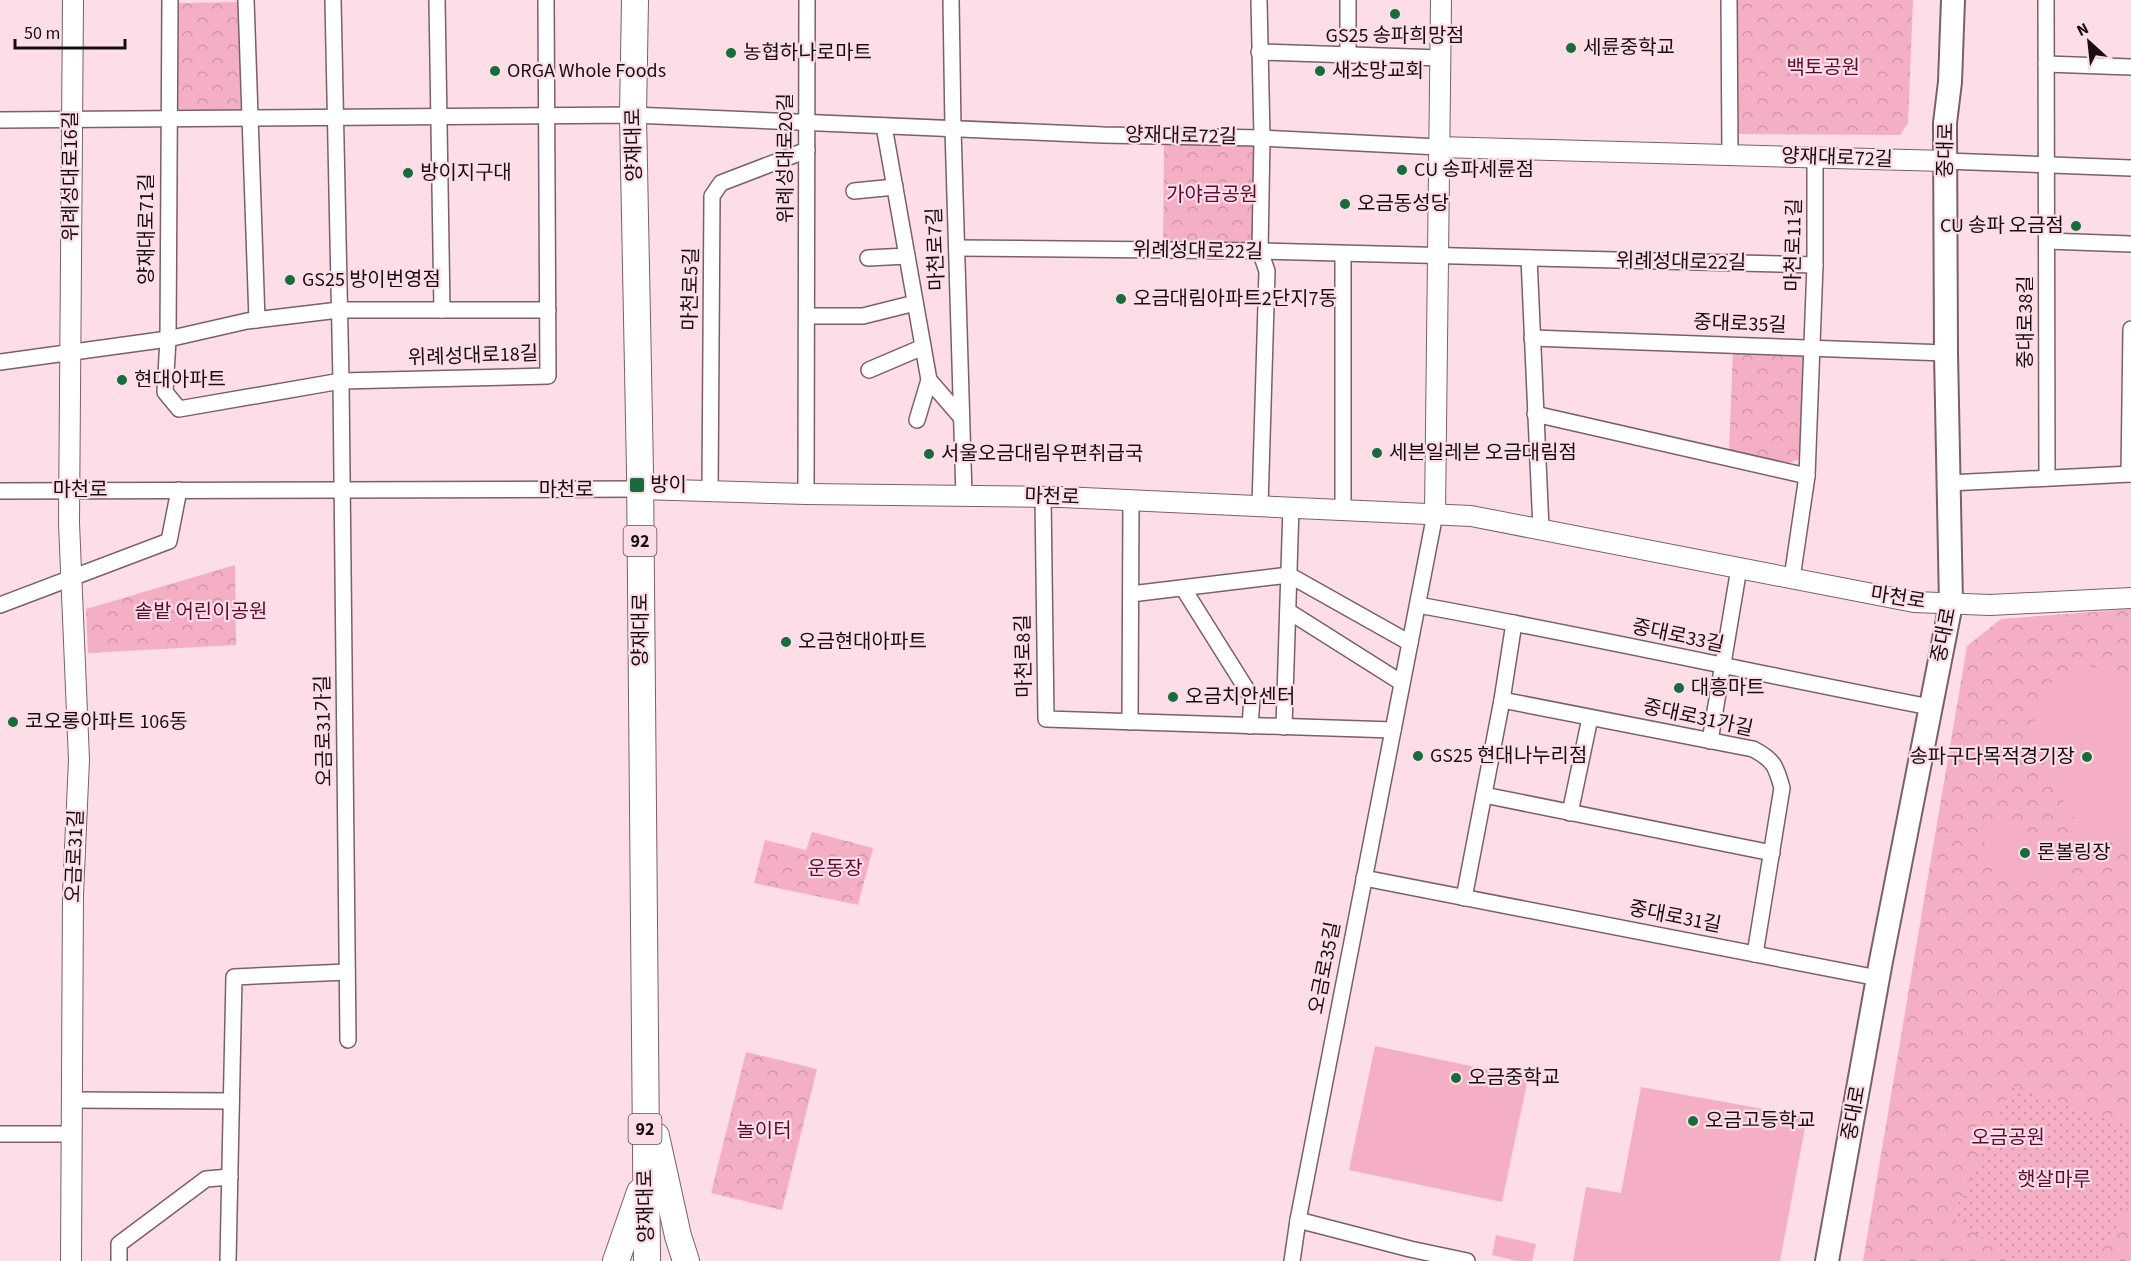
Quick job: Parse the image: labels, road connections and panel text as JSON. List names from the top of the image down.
{
  "streets": {
    "main road": ["양재대로", "중대로", "92"],
    "street": [
      "양재대로72길",
      "위례성대로20길",
      "위례성대로16길",
      "양재대로71길",
      "마천로11길",
      "마천로7길",
      "위례성대로22길",
      "마천로5길",
      "중대로38길",
      "중대로35길",
      "위례성대로18길",
      "마천로",
      "중대로33길",
      "마천로8길",
      "중대로31가길",
      "오금로31가길",
      "오금로31길",
      "중대로31길",
      "오금로35길"
    ]
  },
  "crossings": [
    ["양재대로72길", "양재대로"],
    ["양재대로72길", "중대로"],
    ["양재대로72길", "위례성대로20길"],
    ["양재대로72길", "마천로11길"],
    ["양재대로72길", "마천로7길"],
    ["양재대로", "마천로"],
    ["중대로", "중대로35길"],
    ["중대로", "마천로"],
    ["중대로", "중대로33길"],
    ["중대로", "중대로31길"],
    ["위례성대로20길", "마천로5길"],
    ["위례성대로20길", "마천로"],
    ["위례성대로16길", "마천로"],
    ["위례성대로16길", "오금로31길"],
    ["양재대로71길", "위례성대로18길"],
    ["마천로11길", "위례성대로22길"],
    ["마천로11길", "중대로35길"],
    ["마천로11길", "마천로"],
    ["마천로7길", "위례성대로22길"],
    ["마천로7길", "마천로"],
    ["마천로5길", "마천로"],
    ["마천로", "마천로8길"],
    ["마천로", "오금로31가길"],
    ["마천로", "오금로31길"],
    ["마천로", "오금로35길"],
    ["중대로33길", "오금로35길"],
    ["마천로8길", "오금로35길"],
    ["중대로31가길", "중대로31길"],
    ["중대로31길", "오금로35길"]
  ],
  "parks": [
    "백토공원",
    "가야금공원",
    "솥밭 어린이공원",
    "운동장",
    "놀이터",
    "오금공원",
    "햇살마루"
  ],
  "places": {
    "other": [
      "GS25 송파희망점",
      "세륜중학교",
      "농협하나로마트",
      "ORGA Whole Foods",
      "새소망교회",
      "CU 송파세륜점",
      "방이지구대",
      "오금동성당",
      "CU 송파 오금점",
      "GS25 방이번영점",
      "오금대림아파트2단지7동",
      "현대아파트",
      "세븐일레븐 오금대림점",
      "서울오금대림우편취급국",
      "오금현대아파트",
      "대흥마트",
      "오금치안센터",
      "코오롱아파트 106동",
      "GS25 현대나누리점",
      "송파구다목적경기장",
      "론볼링장",
      "오금중학교",
      "오금고등학교"
    ],
    "transit": ["방이"]
  },
  "scale_bar": "50 m",
  "north": "top left"
}
